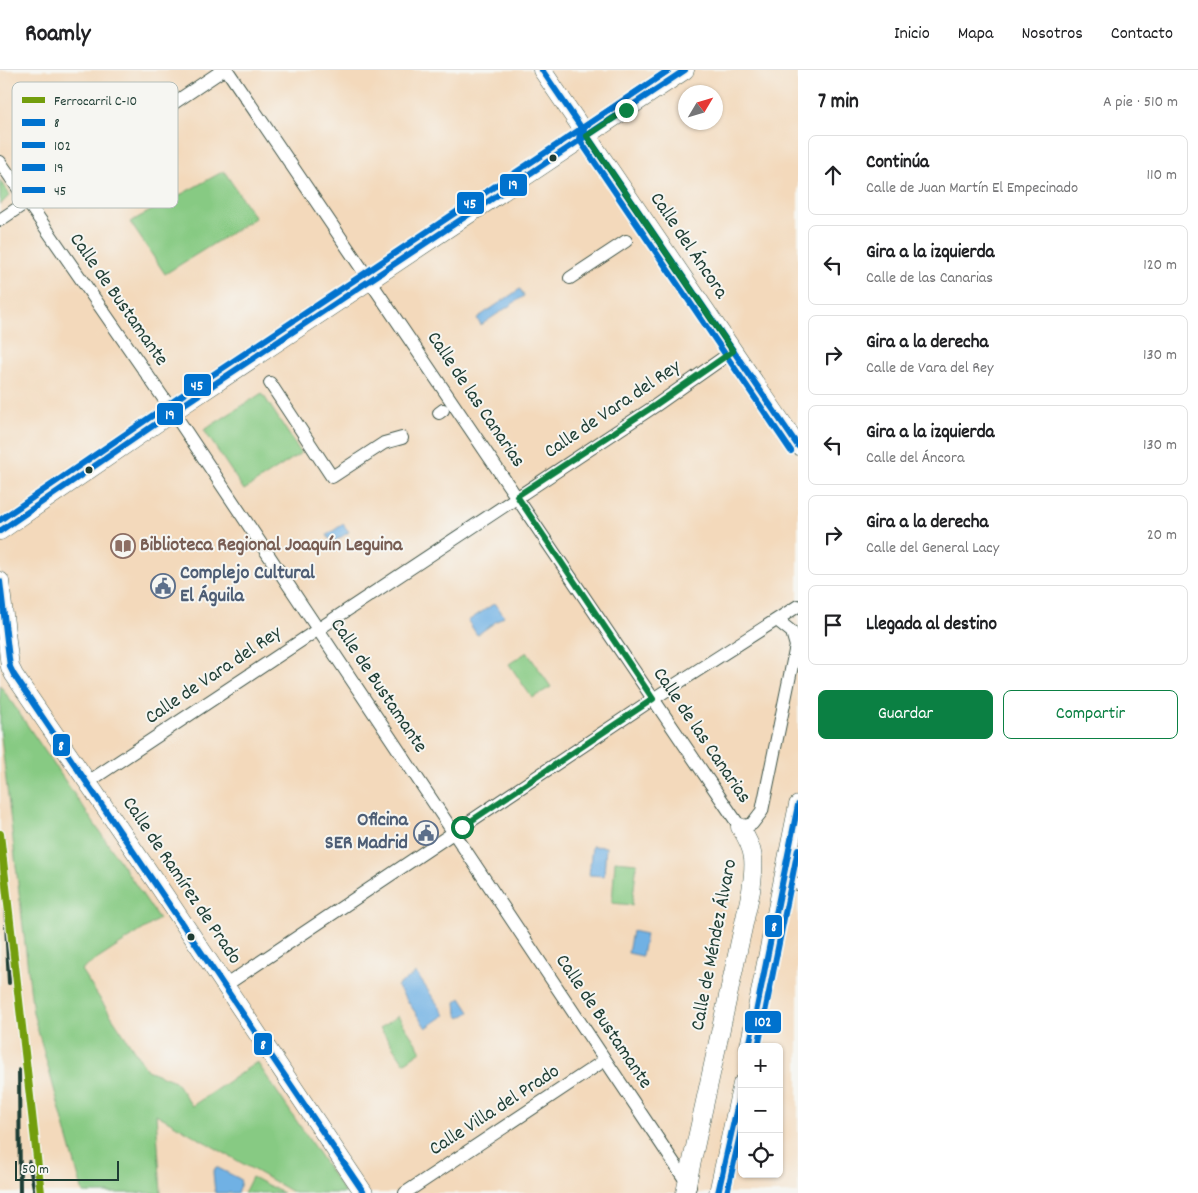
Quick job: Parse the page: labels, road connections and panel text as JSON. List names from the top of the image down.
{
  "streets": {
    "main road": ["Calle del Áncora", "Calle de Ramírez de Prado", "Calle de Méndez Álvaro"],
    "street": [
      "Calle de Bustamante",
      "Calle de las Canarias",
      "Calle de Vara del Rey",
      "Calle Villa del Prado"
    ]
  },
  "crossings": [
    ["Calle del Áncora", "Calle de Vara del Rey"],
    ["Calle de Bustamante", "Calle de Vara del Rey"],
    ["Calle de Bustamante", "Calle de Méndez Álvaro"],
    ["Calle de Bustamante", "Calle Villa del Prado"],
    ["Calle de las Canarias", "Calle de Vara del Rey"],
    ["Calle de las Canarias", "Calle de Méndez Álvaro"],
    ["Calle de Vara del Rey", "Calle de Ramírez de Prado"]
  ],
  "places": {
    "library": ["Biblioteca Regional Joaquín Leguina"],
    "public building": ["Complejo Cultural El Águila", "Oficina SER Madrid"]
  },
  "lines": [
    "transit line 8",
    "transit line 102",
    "transit line 19",
    "transit line 45",
    "rail line C-10"
  ],
  "legend": [
    "Ferrocarril C-10",
    "8",
    "102",
    "19",
    "45"
  ],
  "scale_bar": "50 m",
  "north": "top right",
  "page": {
    "header": "Roamly",
    "nav": [
      "Inicio",
      "Mapa",
      "Nosotros",
      "Contacto"
    ],
    "heading": ["7 min", "A pie · 510 m"],
    "list": [
      ["Continúa", "Calle de Juan Martín El Empecinado", "110 m"],
      ["Gira a la izquierda", "Calle de las Canarias", "120 m"],
      ["Gira a la derecha", "Calle de Vara del Rey", "130 m"],
      ["Gira a la izquierda", "Calle del Áncora", "130 m"],
      ["Gira a la derecha", "Calle del General Lacy", "20 m"],
      "Llegada al destino"
    ],
    "buttons": ["Guardar", "Compartir"],
    "map_buttons": ["+", "−"],
    "scale": "50 m"
  }
}
